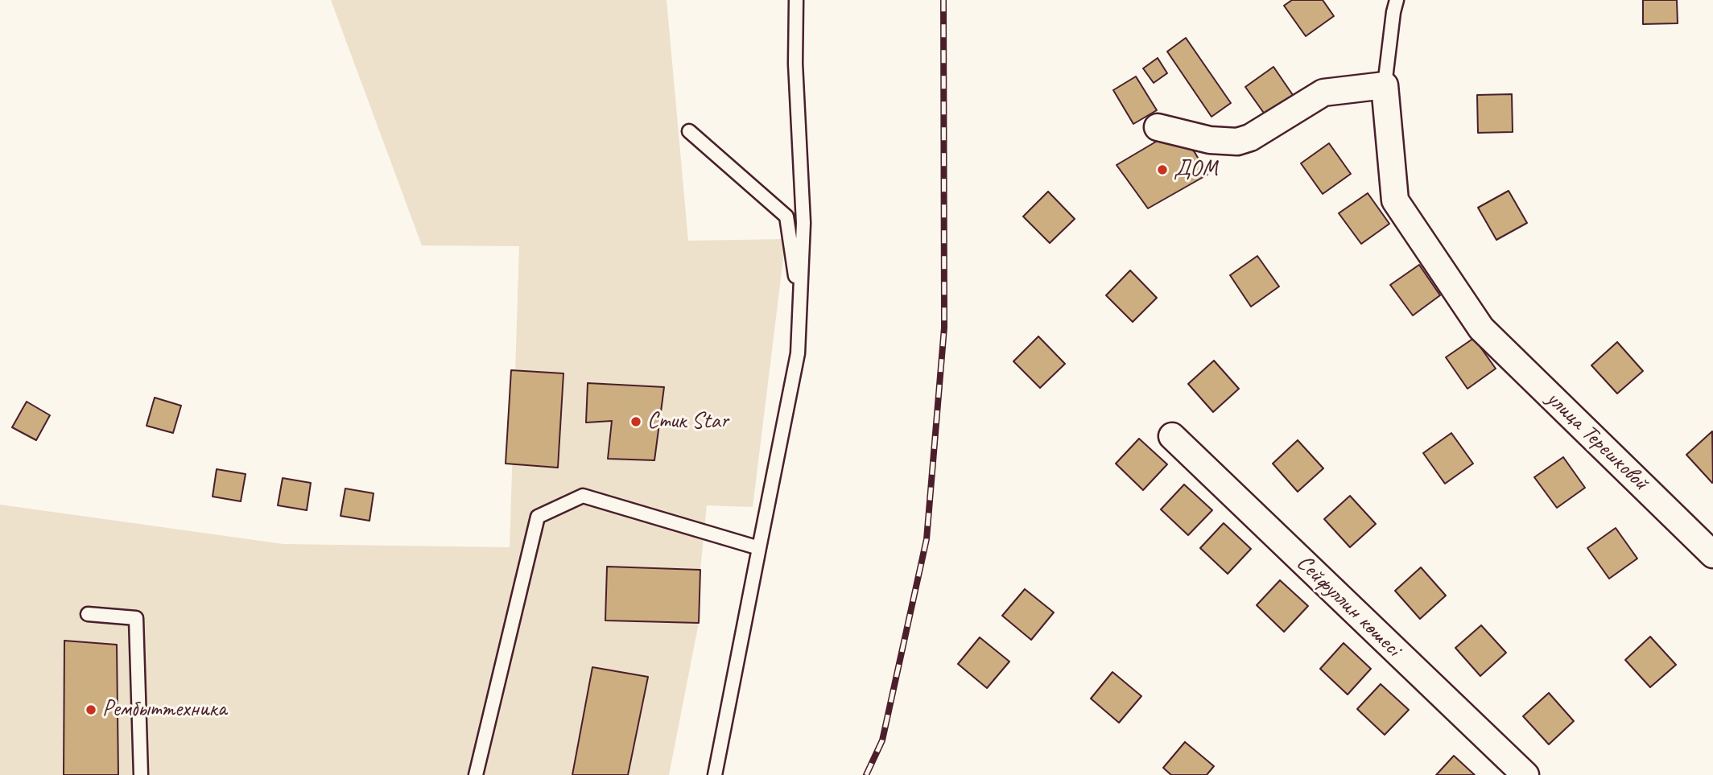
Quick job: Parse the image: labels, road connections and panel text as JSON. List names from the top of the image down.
{
  "streets": {
    "street": ["улица Терешковой", "Сейфуллин көшесі"]
  },
  "places": ["ДОМ", "Стик Star", "Рембыттехника"]
}
